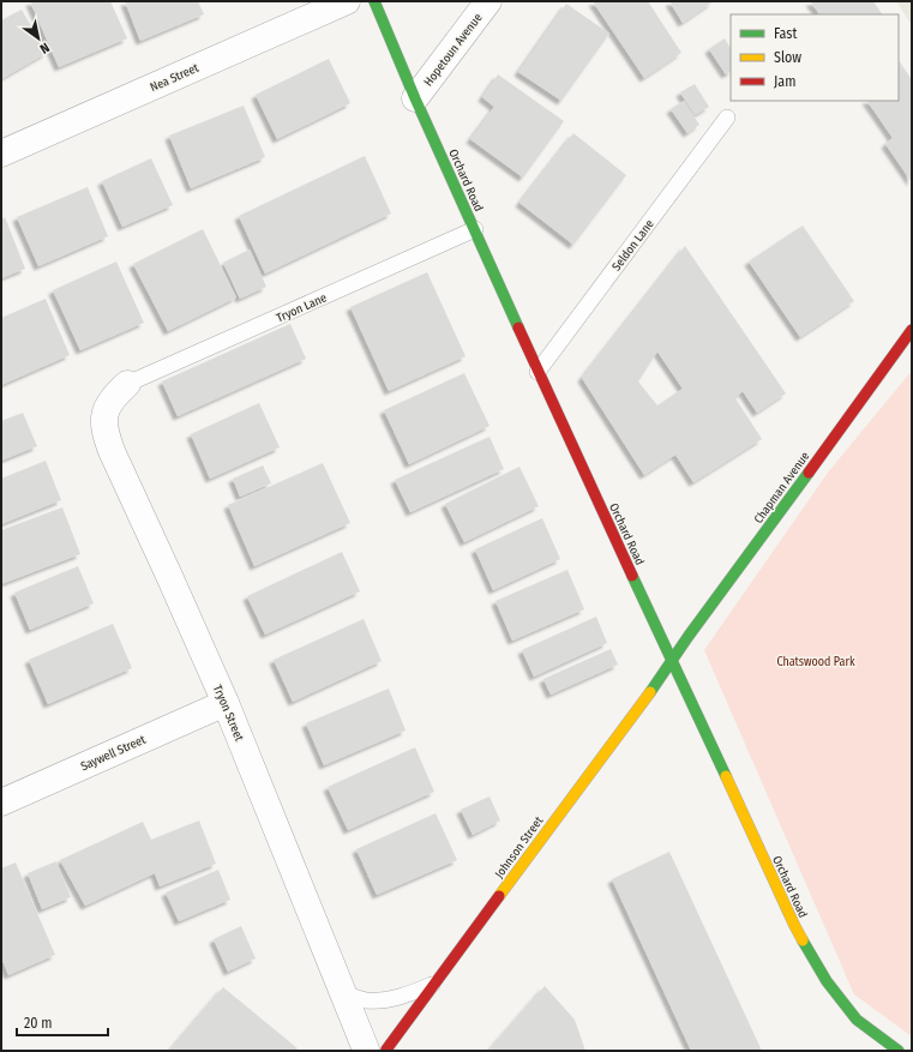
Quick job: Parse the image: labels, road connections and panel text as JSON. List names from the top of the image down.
{
  "streets": {
    "street": [
      "Hopetoun Avenue",
      "Nea Street",
      "Orchard Road",
      "Chapman Avenue",
      "Tryon Street",
      "Saywell Street",
      "Johnson Street"
    ],
    "lane": ["Seldon Lane", "Tryon Lane"]
  },
  "crossings": [
    ["Hopetoun Avenue", "Orchard Road"],
    ["Orchard Road", "Seldon Lane"],
    ["Orchard Road", "Tryon Lane"],
    ["Orchard Road", "Chapman Avenue"],
    ["Orchard Road", "Johnson Street"],
    ["Tryon Lane", "Tryon Street"],
    ["Chapman Avenue", "Johnson Street"],
    ["Tryon Street", "Saywell Street"],
    ["Tryon Street", "Johnson Street"]
  ],
  "parks": ["Chatswood Park"],
  "legend": ["Fast", "Slow", "Jam"],
  "scale_bar": "20 m",
  "north": "bottom right"
}
